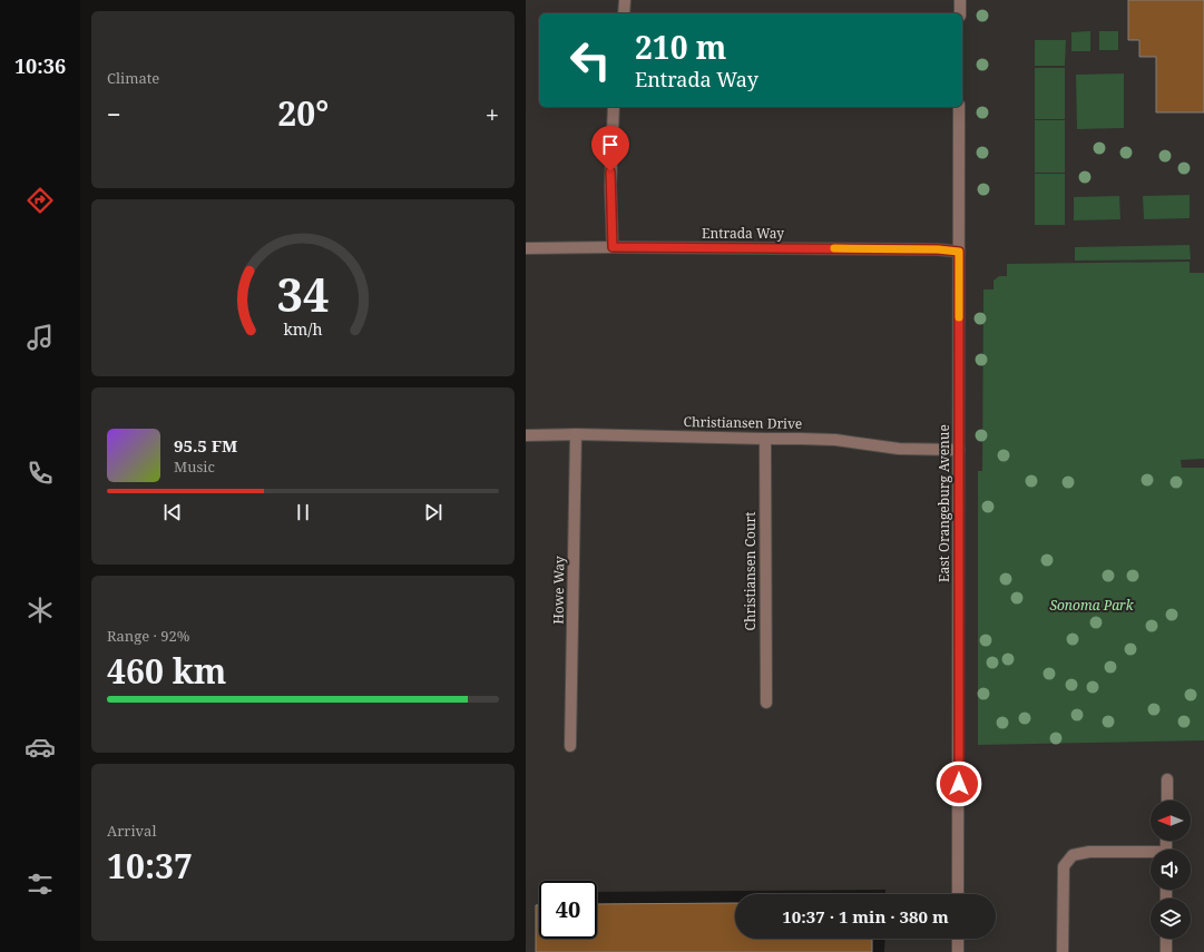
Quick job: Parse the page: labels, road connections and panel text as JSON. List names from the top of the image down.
{
  "streets": {
    "street": [
      "Entrada Way",
      "Christiansen Drive",
      "East Orangeburg Avenue",
      "Christiansen Court",
      "Howe Way"
    ]
  },
  "crossings": [
    ["Entrada Way", "East Orangeburg Avenue"],
    ["Christiansen Drive", "East Orangeburg Avenue"],
    ["Christiansen Drive", "Christiansen Court"],
    ["Christiansen Drive", "Howe Way"]
  ],
  "parks": ["Sonoma Park"],
  "north": "left",
  "page": {
    "tabs": "10:36",
    "tile": [
      "Climate",
      ["Range · 92%", "460 km"],
      ["Arrival", "10:37"]
    ],
    "turn": ["210 m", "Entrada Way"],
    "heat": ["−", "20°", "+"],
    "song": ["95.5 FM", "Music"],
    "limit": "40",
    "trip": "10:37 · 1 min · 380 m",
    "gauge": ["34", "km/h"]
  }
}
